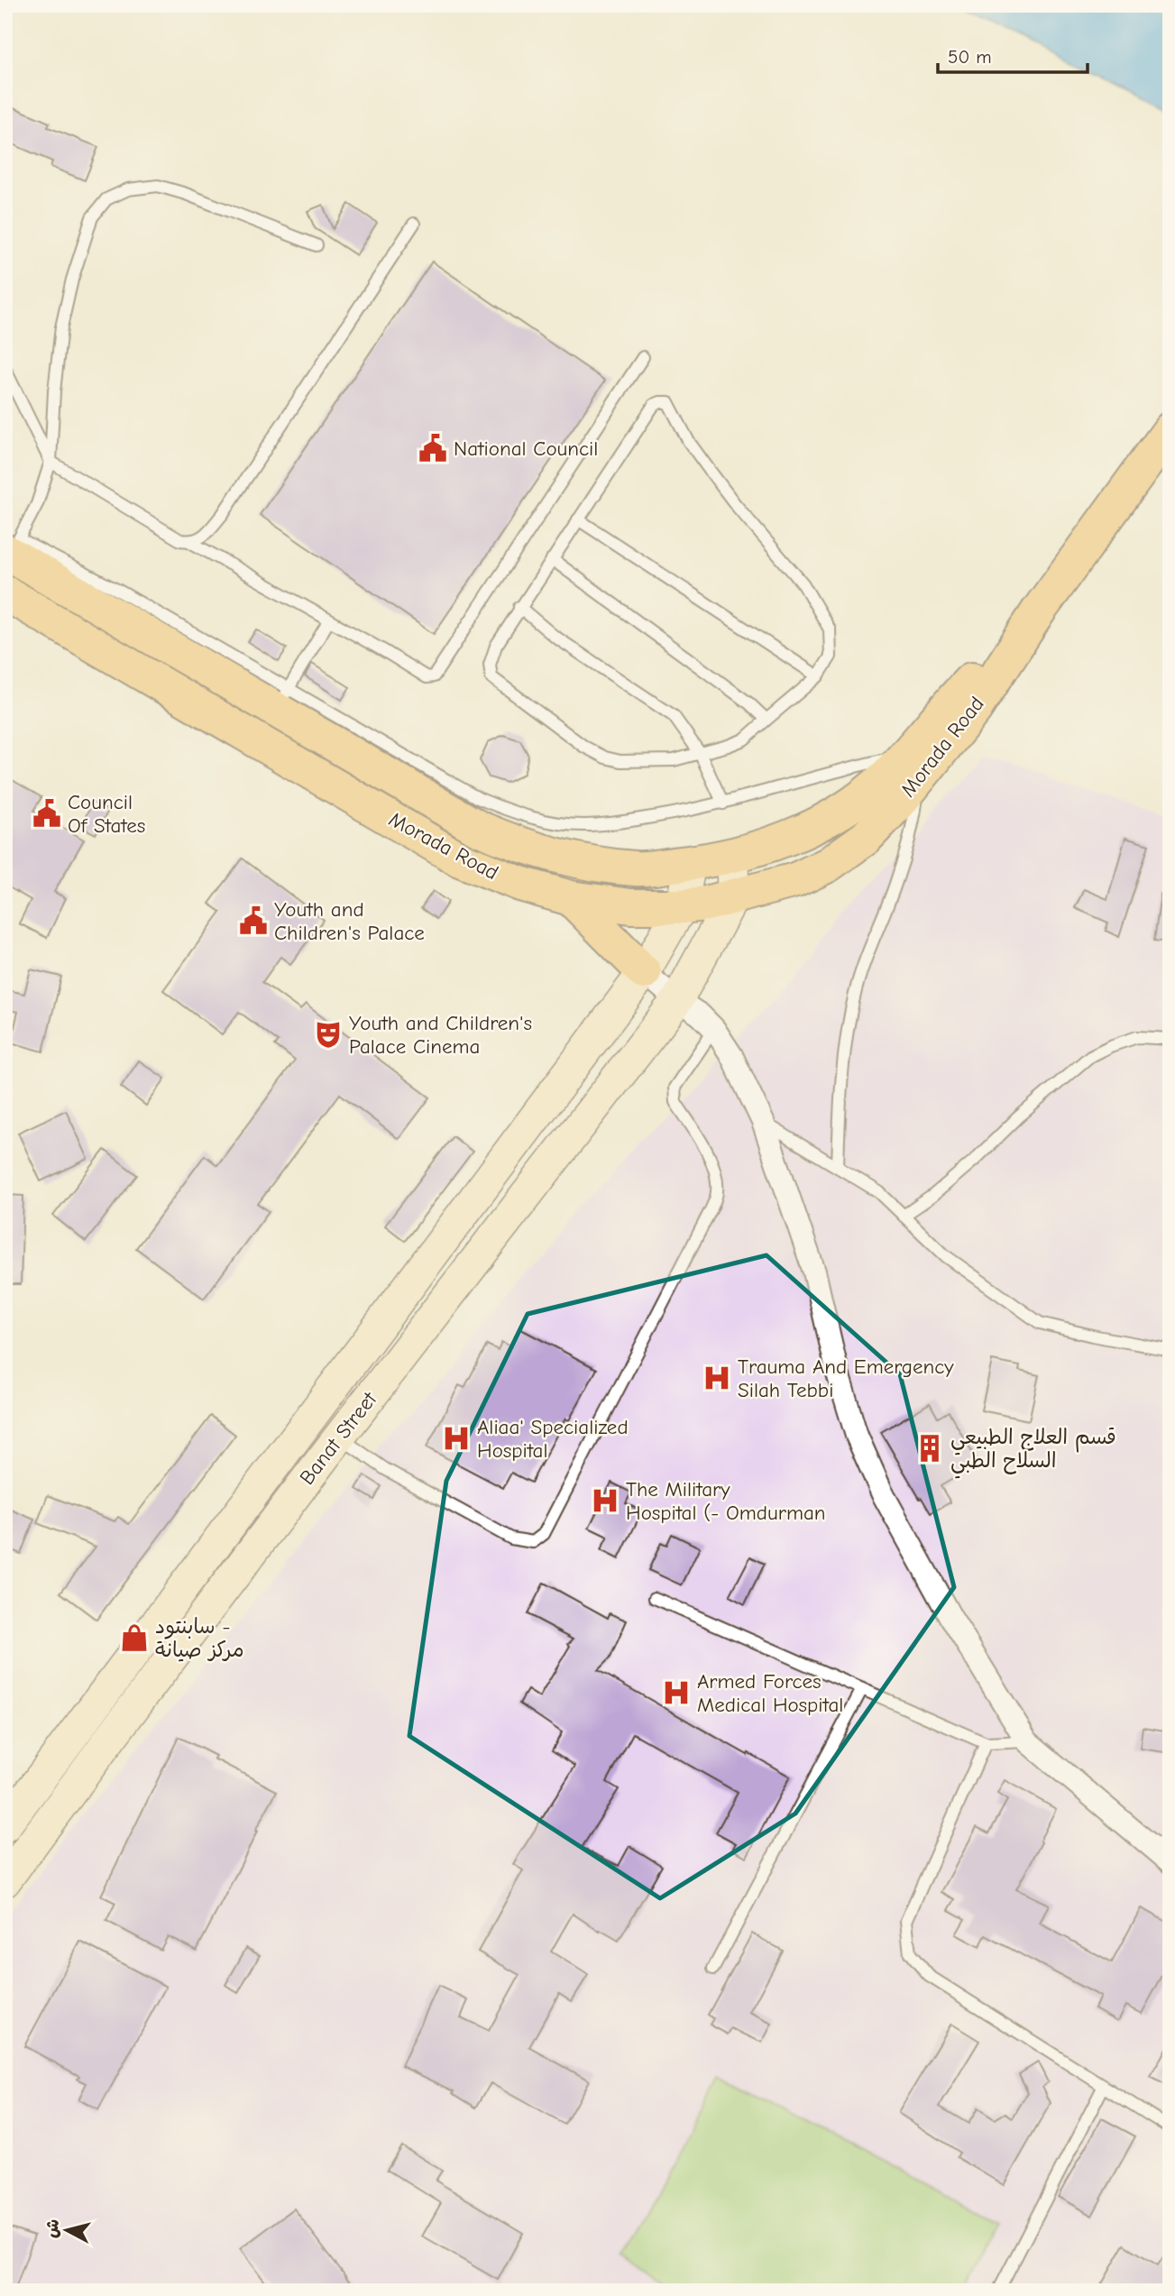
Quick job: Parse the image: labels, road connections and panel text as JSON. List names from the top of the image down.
{
  "streets": {
    "main road": ["Morada Road", "Banat Street"]
  },
  "crossings": [
    ["Morada Road", "Banat Street"]
  ],
  "places": {
    "public building": ["National Council", "Council Of States", "Youth and Children's Palace"],
    "theatre": ["Youth and Children's Palace Cinema"],
    "hospital": [
      "Trauma And Emergency Silah Tebbi",
      "Aliaa' Specialized Hospital",
      "The Military Hospital (- Omdurman",
      "Armed Forces Medical Hospital"
    ],
    "building": ["قسم العلاج الطبيعي السلاح الطبي"],
    "shop": ["سابنتود - مركز صيانة"]
  },
  "scale_bar": "50 m",
  "north": "left"
}
